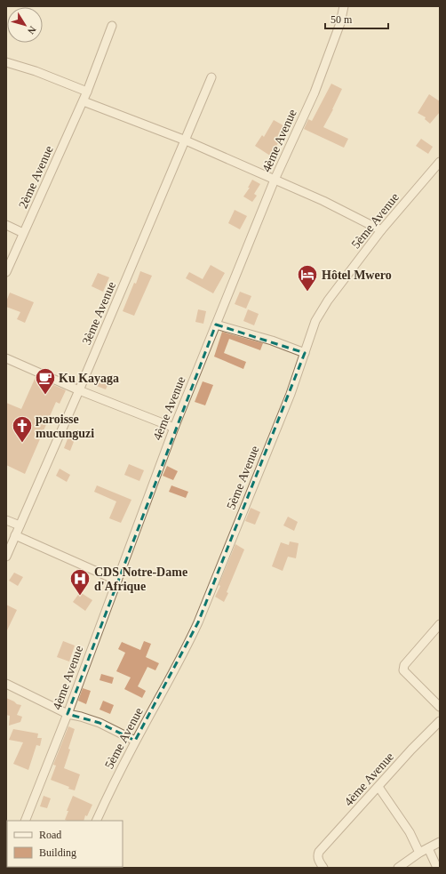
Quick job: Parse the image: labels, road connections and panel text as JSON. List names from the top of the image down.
{
  "streets": {
    "street": [
      "4ème Avenue",
      "2ème Avenue",
      "5ème Avenue",
      "3ème Avenue"
    ]
  },
  "places": {
    "hotel": ["Hôtel Mwero"],
    "cafe": ["Ku Kayaga"],
    "church": ["paroisse mucunguzi"],
    "hospital": ["CDS Notre-Dame d'Afrique"]
  },
  "legend": ["Road", "Building"],
  "scale_bar": "50 m",
  "north": "bottom right"
}
